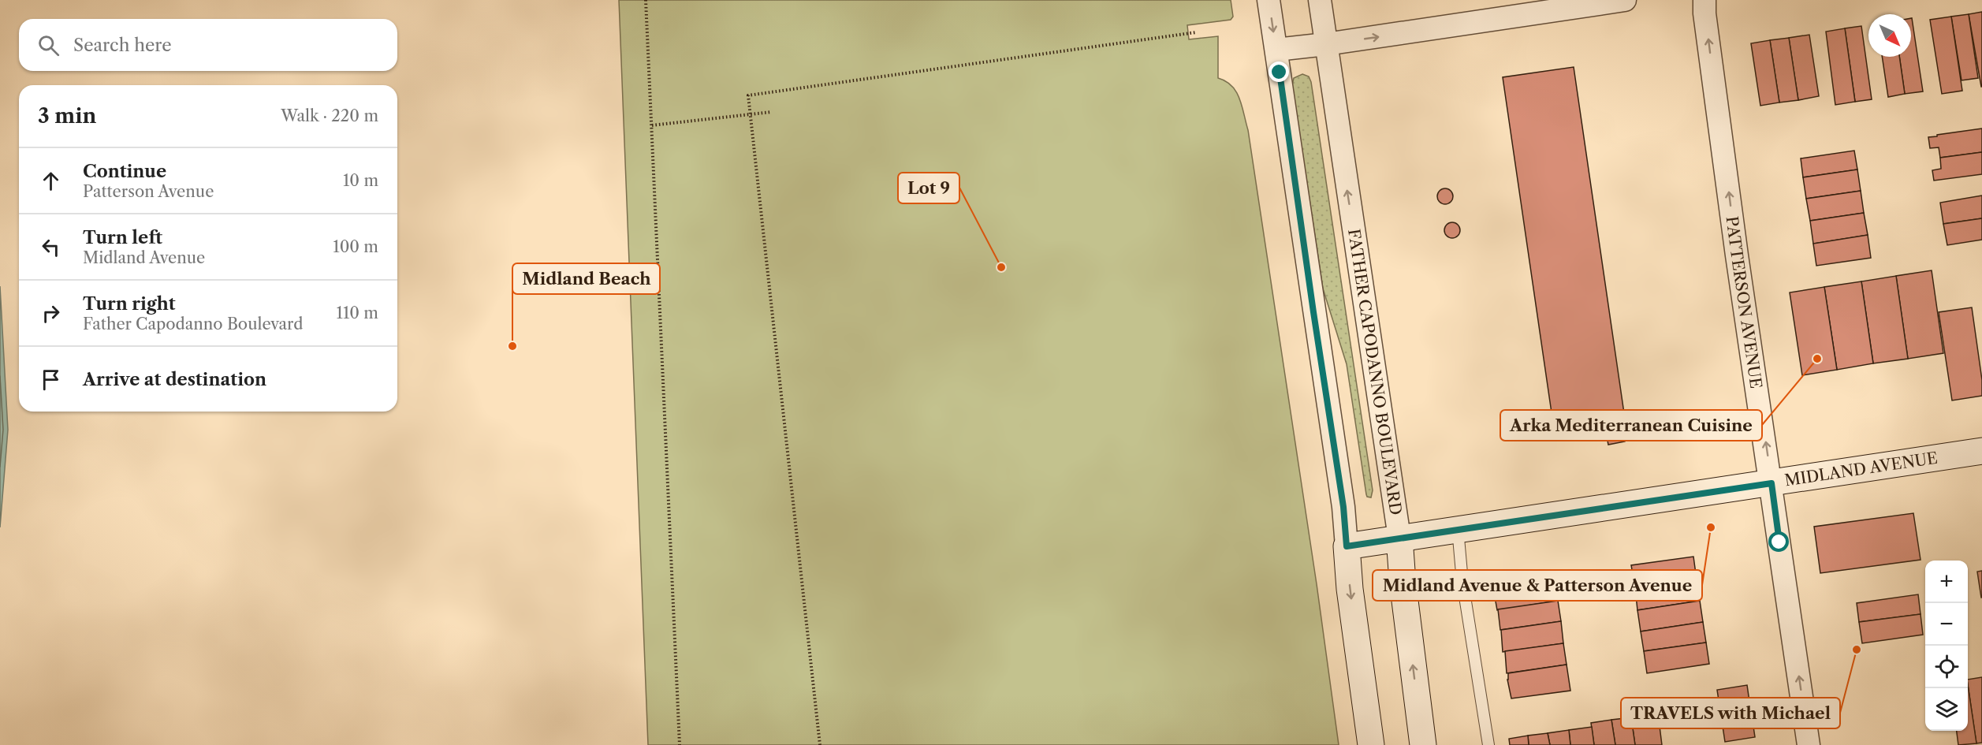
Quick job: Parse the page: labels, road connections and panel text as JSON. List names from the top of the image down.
{
  "streets": {
    "main road": ["FATHER CAPODANNO BOULEVARD", "MIDLAND AVENUE"],
    "street": ["PATTERSON AVENUE"]
  },
  "crossings": [
    ["PATTERSON AVENUE", "MIDLAND AVENUE"],
    ["FATHER CAPODANNO BOULEVARD", "MIDLAND AVENUE"]
  ],
  "one_way": ["PATTERSON AVENUE"],
  "places": [
    "Lot 9",
    "Midland Beach",
    "Arka Mediterranean Cuisine",
    "Midland Avenue & Patterson Avenue",
    "TRAVELS with Michael"
  ],
  "north": "bottom right",
  "page": {
    "search": "Search here",
    "heading": ["3 min", "Walk · 220 m"],
    "list": [
      ["Continue", "Patterson Avenue", "10 m"],
      ["Turn left", "Midland Avenue", "100 m"],
      ["Turn right", "Father Capodanno Boulevard", "110 m"],
      "Arrive at destination"
    ],
    "map_buttons": ["+", "−"]
  }
}
